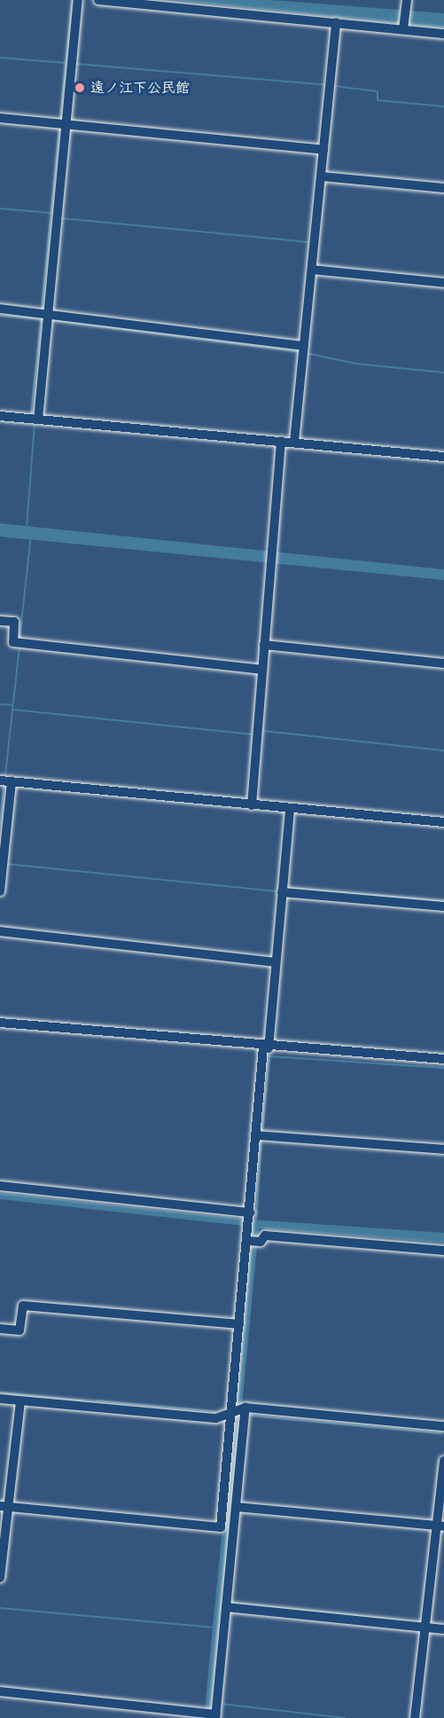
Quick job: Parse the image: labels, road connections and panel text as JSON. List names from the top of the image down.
{
  "places": ["遠ノ江下公民館"]
}
